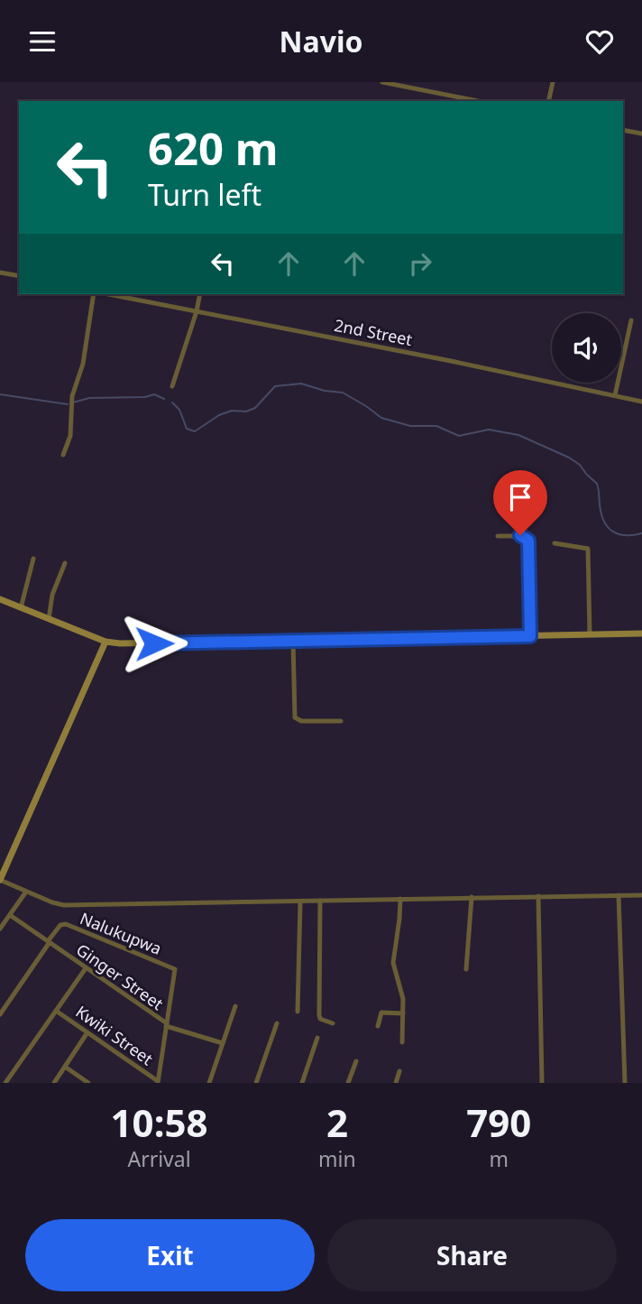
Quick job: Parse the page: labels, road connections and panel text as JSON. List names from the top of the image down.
{
  "streets": {
    "street": [
      "2nd Street",
      "Nalukupwa",
      "Ginger Street",
      "Kwiki Street"
    ]
  },
  "crossings": [
    ["Nalukupwa", "Ginger Street"],
    ["Ginger Street", "Kwiki Street"]
  ],
  "page": {
    "header": "Navio",
    "turn": ["620 m", "Turn left"],
    "eta": [
      "10:58",
      "Arrival",
      "2",
      "min",
      "790",
      "m"
    ],
    "buttons": ["Exit", "Share"]
  }
}
